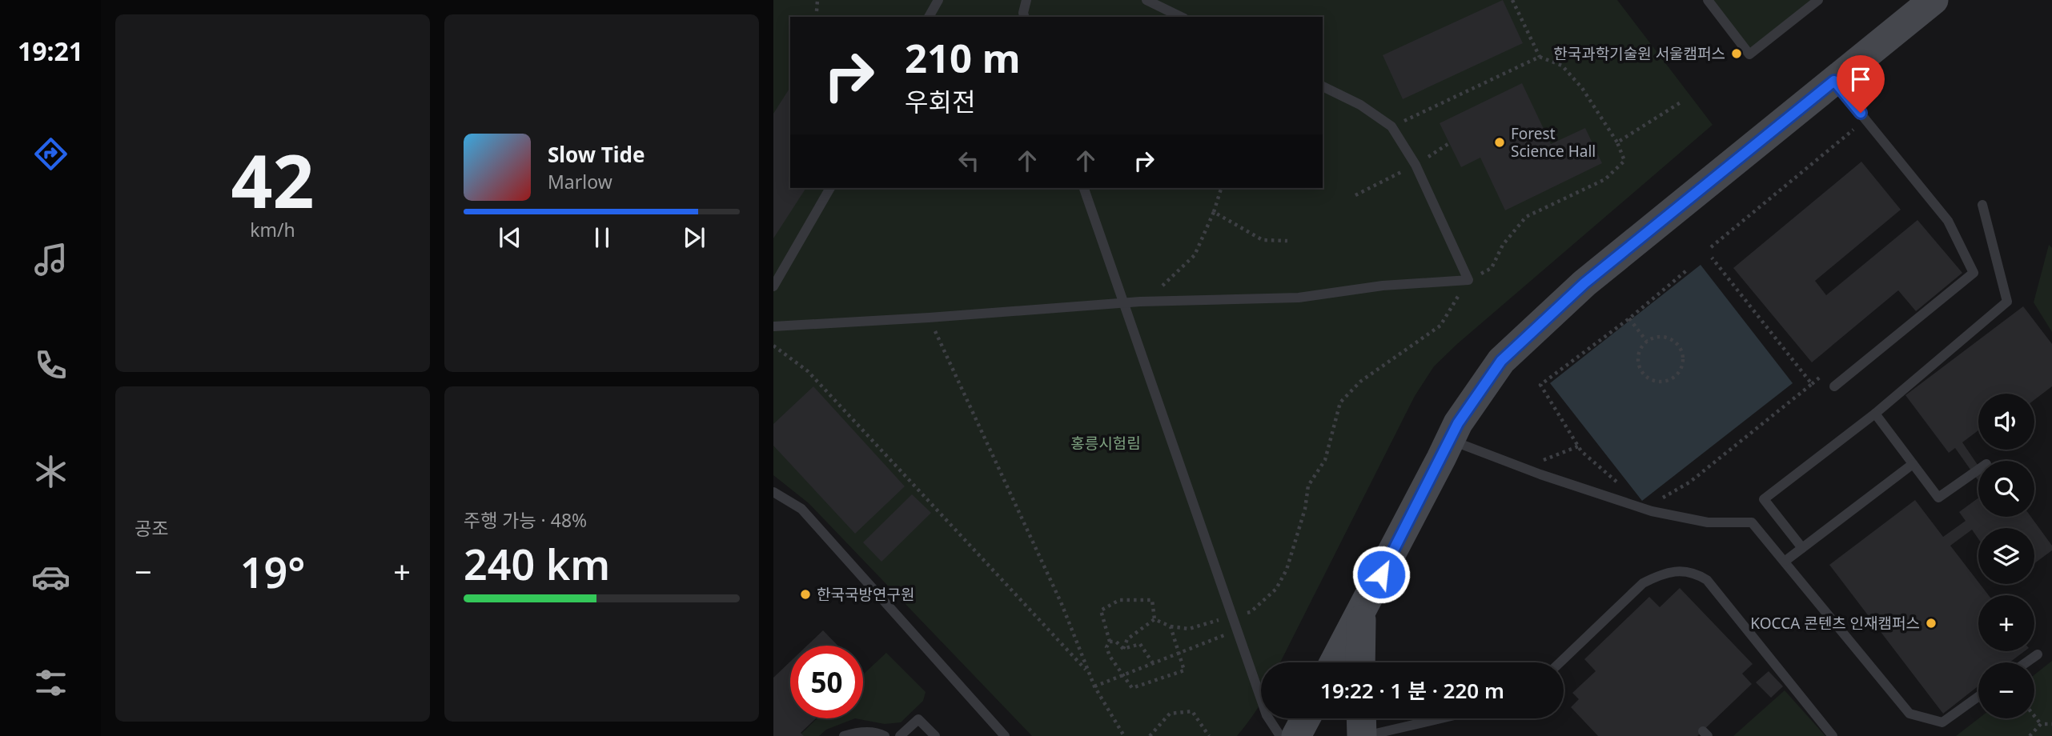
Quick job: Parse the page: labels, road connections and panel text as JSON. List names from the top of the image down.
{
  "parks": ["홍릉시험림"],
  "places": [
    "한국과학기술원 서울캠퍼스",
    "Forest Science Hall",
    "한국국방연구원",
    "KOCCA 콘텐츠 인재캠퍼스"
  ],
  "page": {
    "tabs": "19:21",
    "tile": [
      ["42", "km/h"],
      "공조",
      ["주행 가능 · 48%", "240 km"]
    ],
    "turn": ["210 m", "우회전"],
    "song": ["Slow Tide", "Marlow"],
    "map_buttons": ["+", "−"],
    "heat": ["−", "19°", "+"],
    "limit": "50",
    "trip": "19:22 · 1 분 · 220 m"
  }
}
